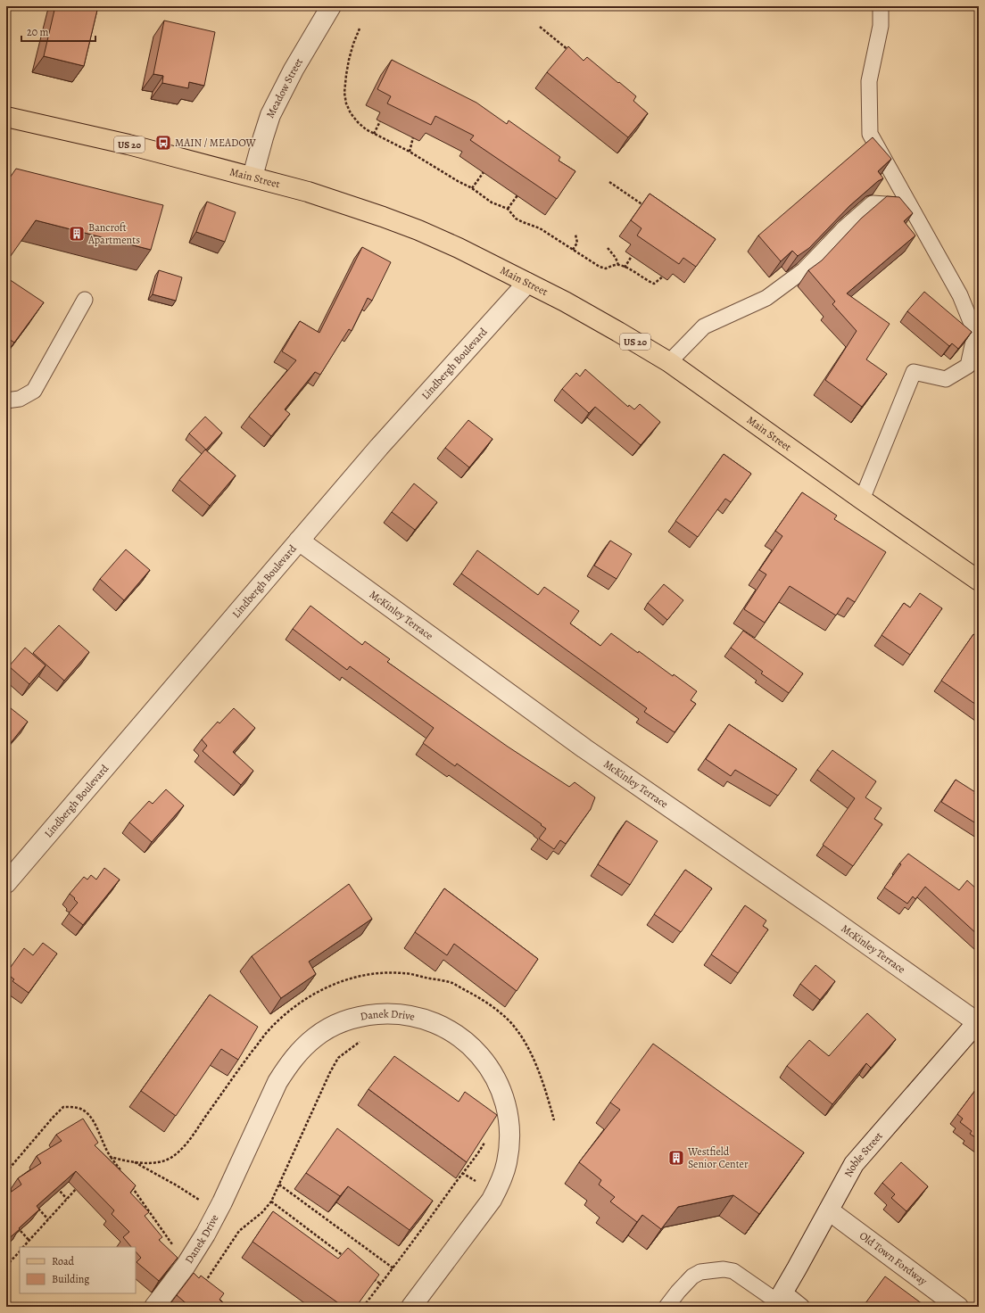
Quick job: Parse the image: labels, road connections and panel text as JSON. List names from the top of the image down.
{
  "streets": {
    "main road": ["US 20", "Main Street"],
    "street": [
      "Meadow Street",
      "Lindbergh Boulevard",
      "McKinley Terrace",
      "Danek Drive",
      "Noble Street",
      "Old Town Fordway"
    ]
  },
  "crossings": [
    ["Meadow Street", "Main Street"],
    ["Main Street", "Lindbergh Boulevard"],
    ["Lindbergh Boulevard", "McKinley Terrace"],
    ["McKinley Terrace", "Noble Street"],
    ["Noble Street", "Old Town Fordway"]
  ],
  "places": {
    "bus stop": ["MAIN / MEADOW"],
    "building": ["Bancroft Apartments", "Westfield Senior Center"]
  },
  "legend": ["Road", "Building"],
  "scale_bar": "20 m"
}
